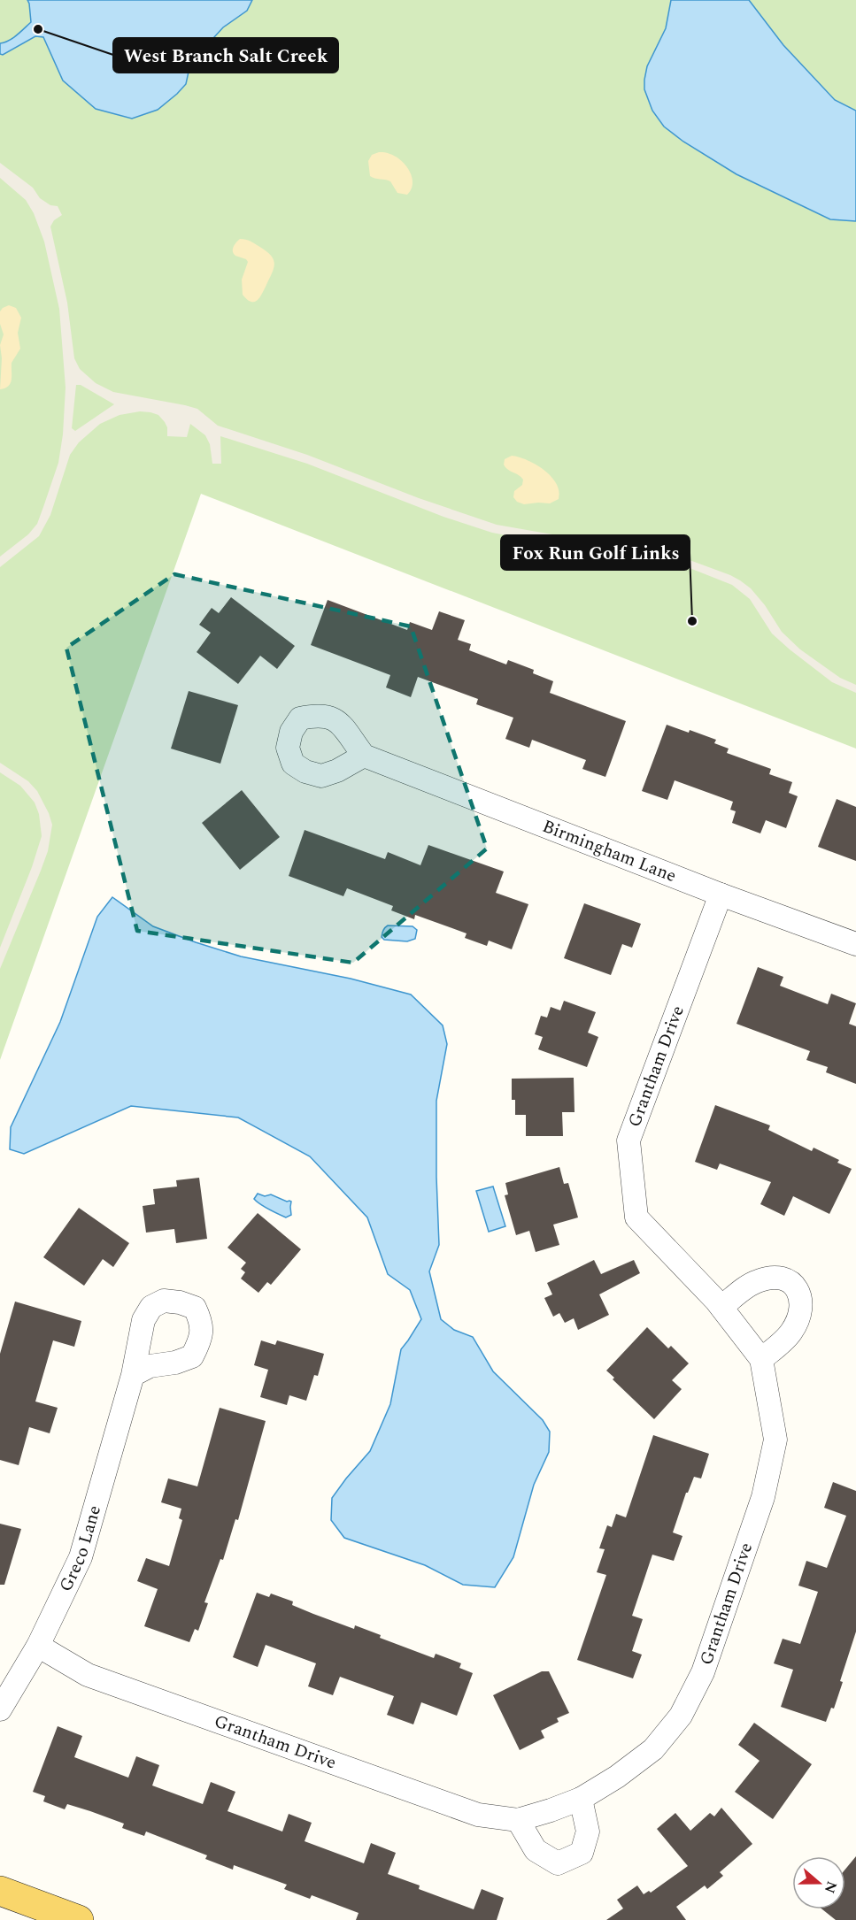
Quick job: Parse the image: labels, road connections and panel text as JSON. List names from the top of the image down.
{
  "streets": {
    "street": ["Birmingham Lane", "Grantham Drive", "Greco Lane"]
  },
  "crossings": [
    ["Birmingham Lane", "Grantham Drive"],
    ["Grantham Drive", "Greco Lane"]
  ],
  "places": ["West Branch Salt Creek", "Fox Run Golf Links"],
  "north": "right"
}
